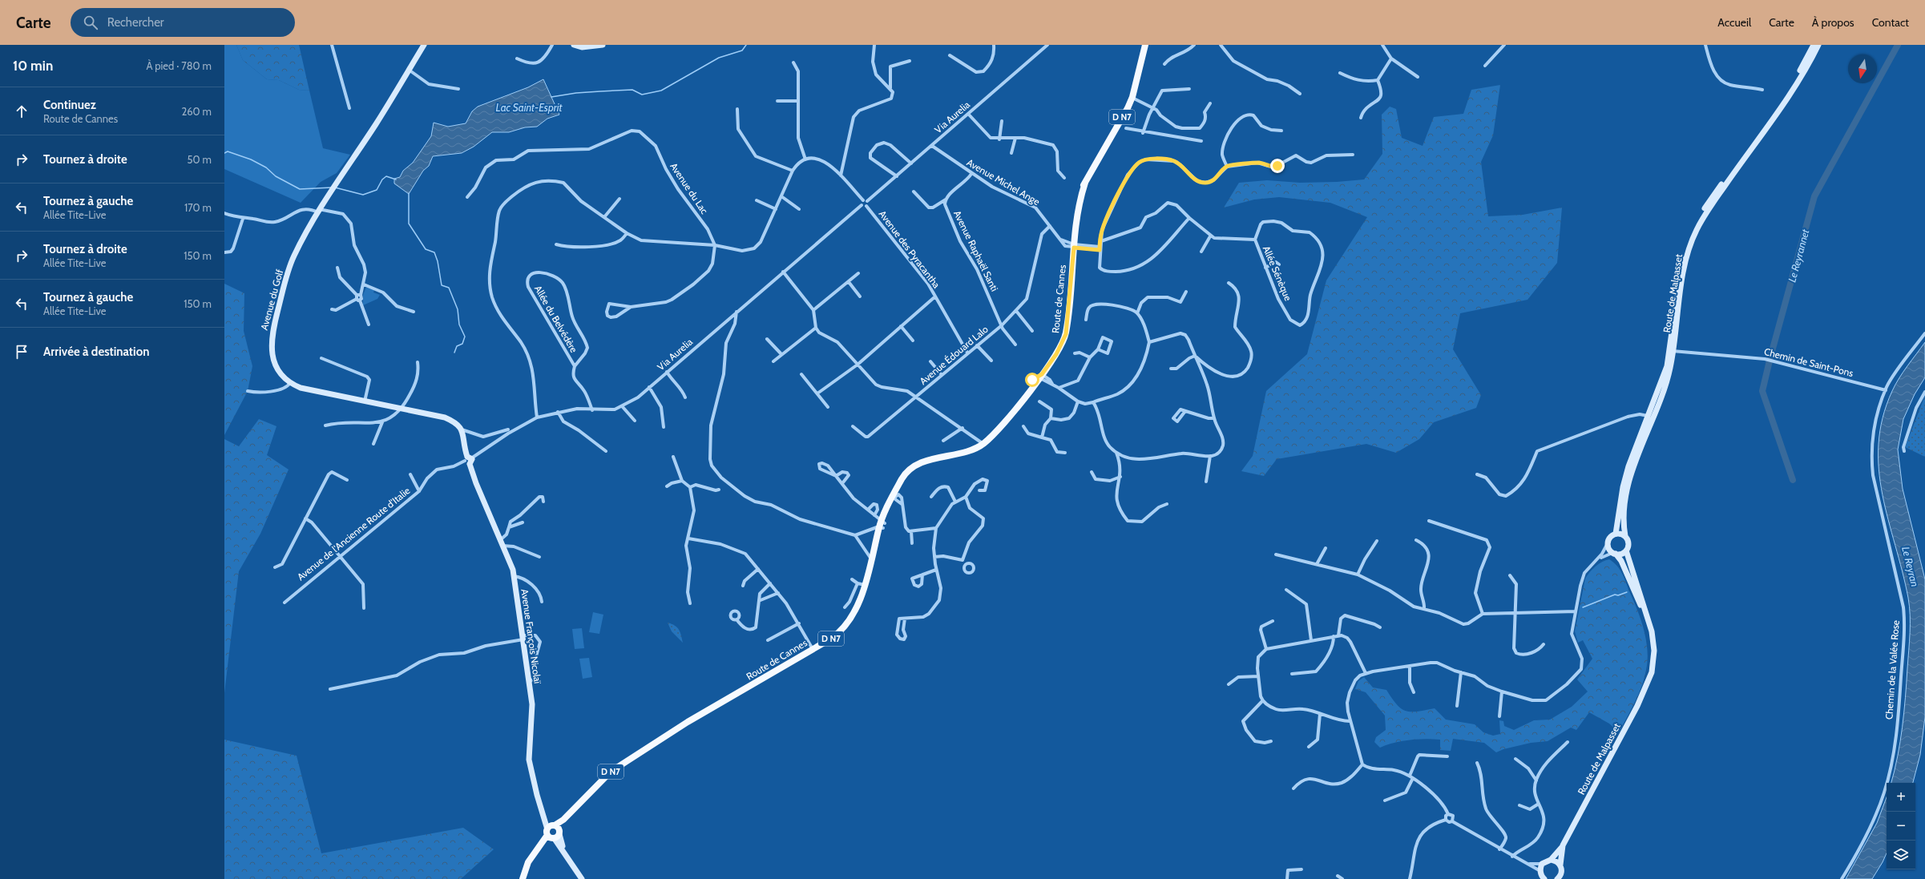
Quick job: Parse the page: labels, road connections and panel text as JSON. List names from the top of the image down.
{
  "streets": {
    "main road": [
      "D N7",
      "Route de Malpasset",
      "Route de Cannes",
      "Avenue du Golf",
      "Avenue François Nicolaï"
    ],
    "street": [
      "Via Aurelia",
      "Avenue Michel Ange",
      "Avenue du Lac",
      "Avenue des Pyracantha",
      "Avenue Raphaël Santi",
      "Allée Sénèque",
      "Allée du Belvédère",
      "Avenue Édouard Lalo",
      "Chemin de Saint-Pons",
      "Avenue de l'Ancienne Route d'Italie",
      "Chemin de la Valée Rose"
    ]
  },
  "crossings": [
    ["Via Aurelia", "Avenue Michel Ange"],
    ["Via Aurelia", "Allée du Belvédère"],
    ["Via Aurelia", "Avenue de l'Ancienne Route d'Italie"],
    ["Via Aurelia", "Avenue François Nicolaï"],
    ["D N7", "Route de Cannes"],
    ["D N7", "Avenue François Nicolaï"],
    ["Avenue Michel Ange", "Route de Cannes"],
    ["Avenue Michel Ange", "Avenue Édouard Lalo"],
    ["Avenue des Pyracantha", "Avenue Édouard Lalo"],
    ["Avenue Raphaël Santi", "Avenue Édouard Lalo"],
    ["Route de Malpasset", "Chemin de Saint-Pons"],
    ["Route de Cannes", "Avenue François Nicolaï"],
    ["Chemin de Saint-Pons", "Chemin de la Valée Rose"],
    ["Avenue de l'Ancienne Route d'Italie", "Avenue François Nicolaï"]
  ],
  "water": ["Lac Saint-Esprit", "Le Reyrannet", "Le Reyran"],
  "north": "bottom",
  "page": {
    "header": "Carte",
    "search": "Rechercher",
    "nav": [
      "Accueil",
      "Carte",
      "À propos",
      "Contact"
    ],
    "heading": ["10 min", "À pied · 780 m"],
    "list": [
      ["Continuez", "Route de Cannes", "260 m"],
      ["Tournez à droite", "50 m"],
      ["Tournez à gauche", "Allée Tite-Live", "170 m"],
      ["Tournez à droite", "Allée Tite-Live", "150 m"],
      ["Tournez à gauche", "Allée Tite-Live", "150 m"],
      "Arrivée à destination"
    ],
    "map_buttons": ["+", "−"]
  }
}
